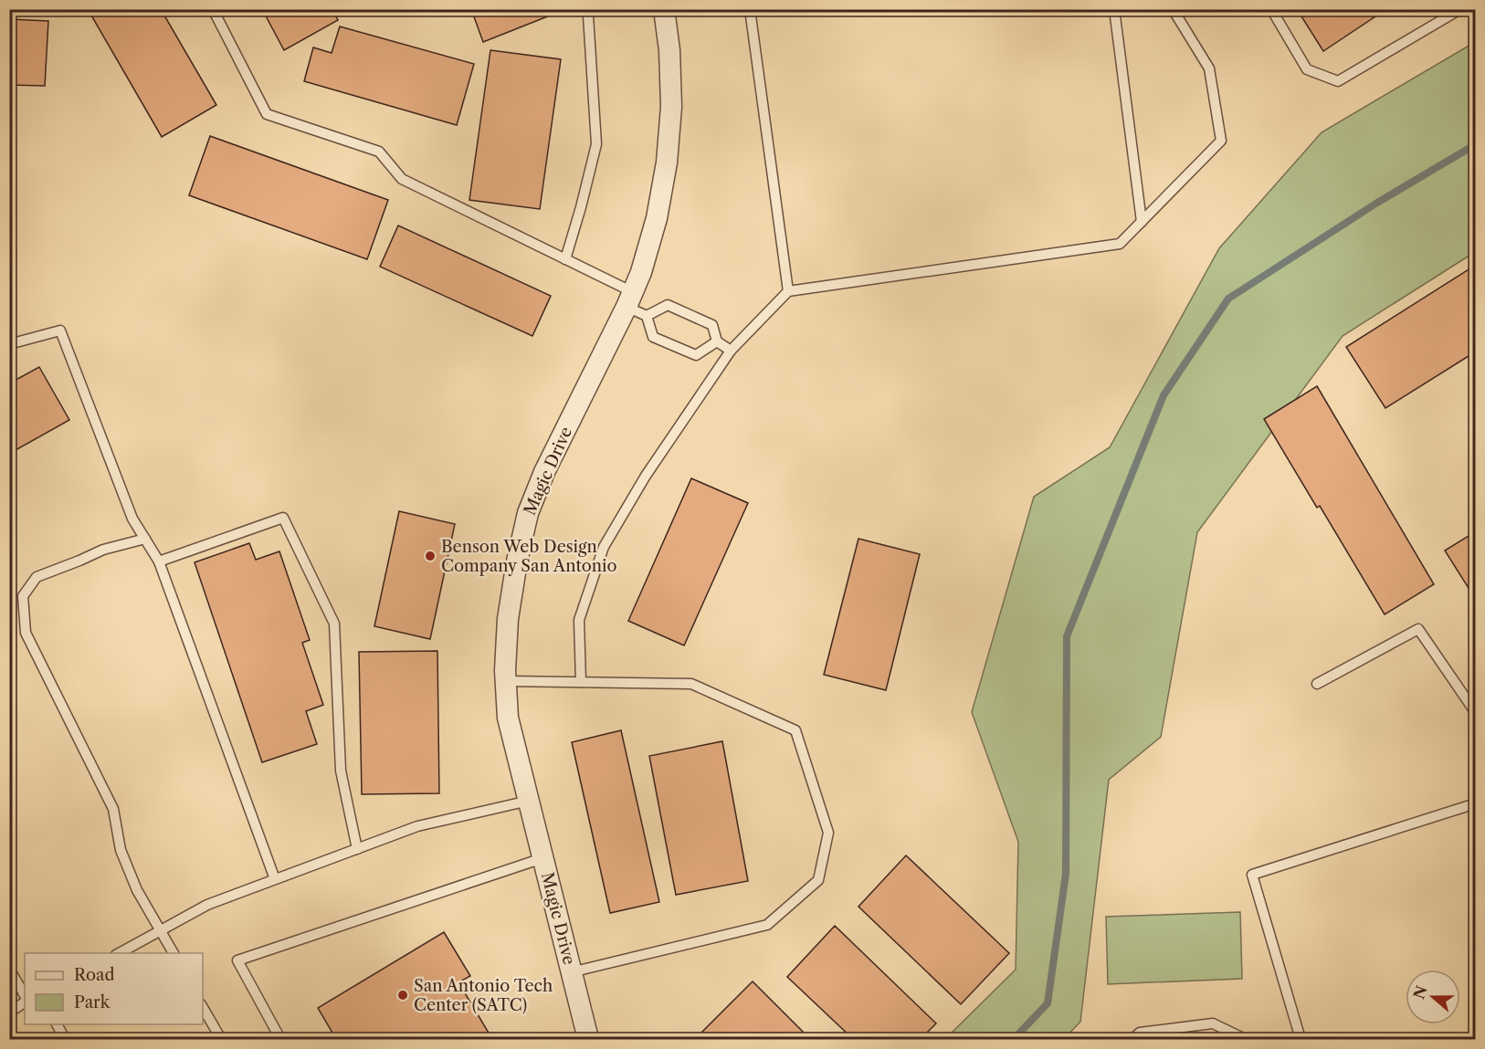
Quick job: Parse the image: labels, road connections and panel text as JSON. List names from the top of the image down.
{
  "streets": {
    "street": ["Magic Drive"]
  },
  "places": ["Benson Web Design Company San Antonio", "San Antonio Tech Center (SATC)"],
  "legend": ["Road", "Park"],
  "north": "left"
}
